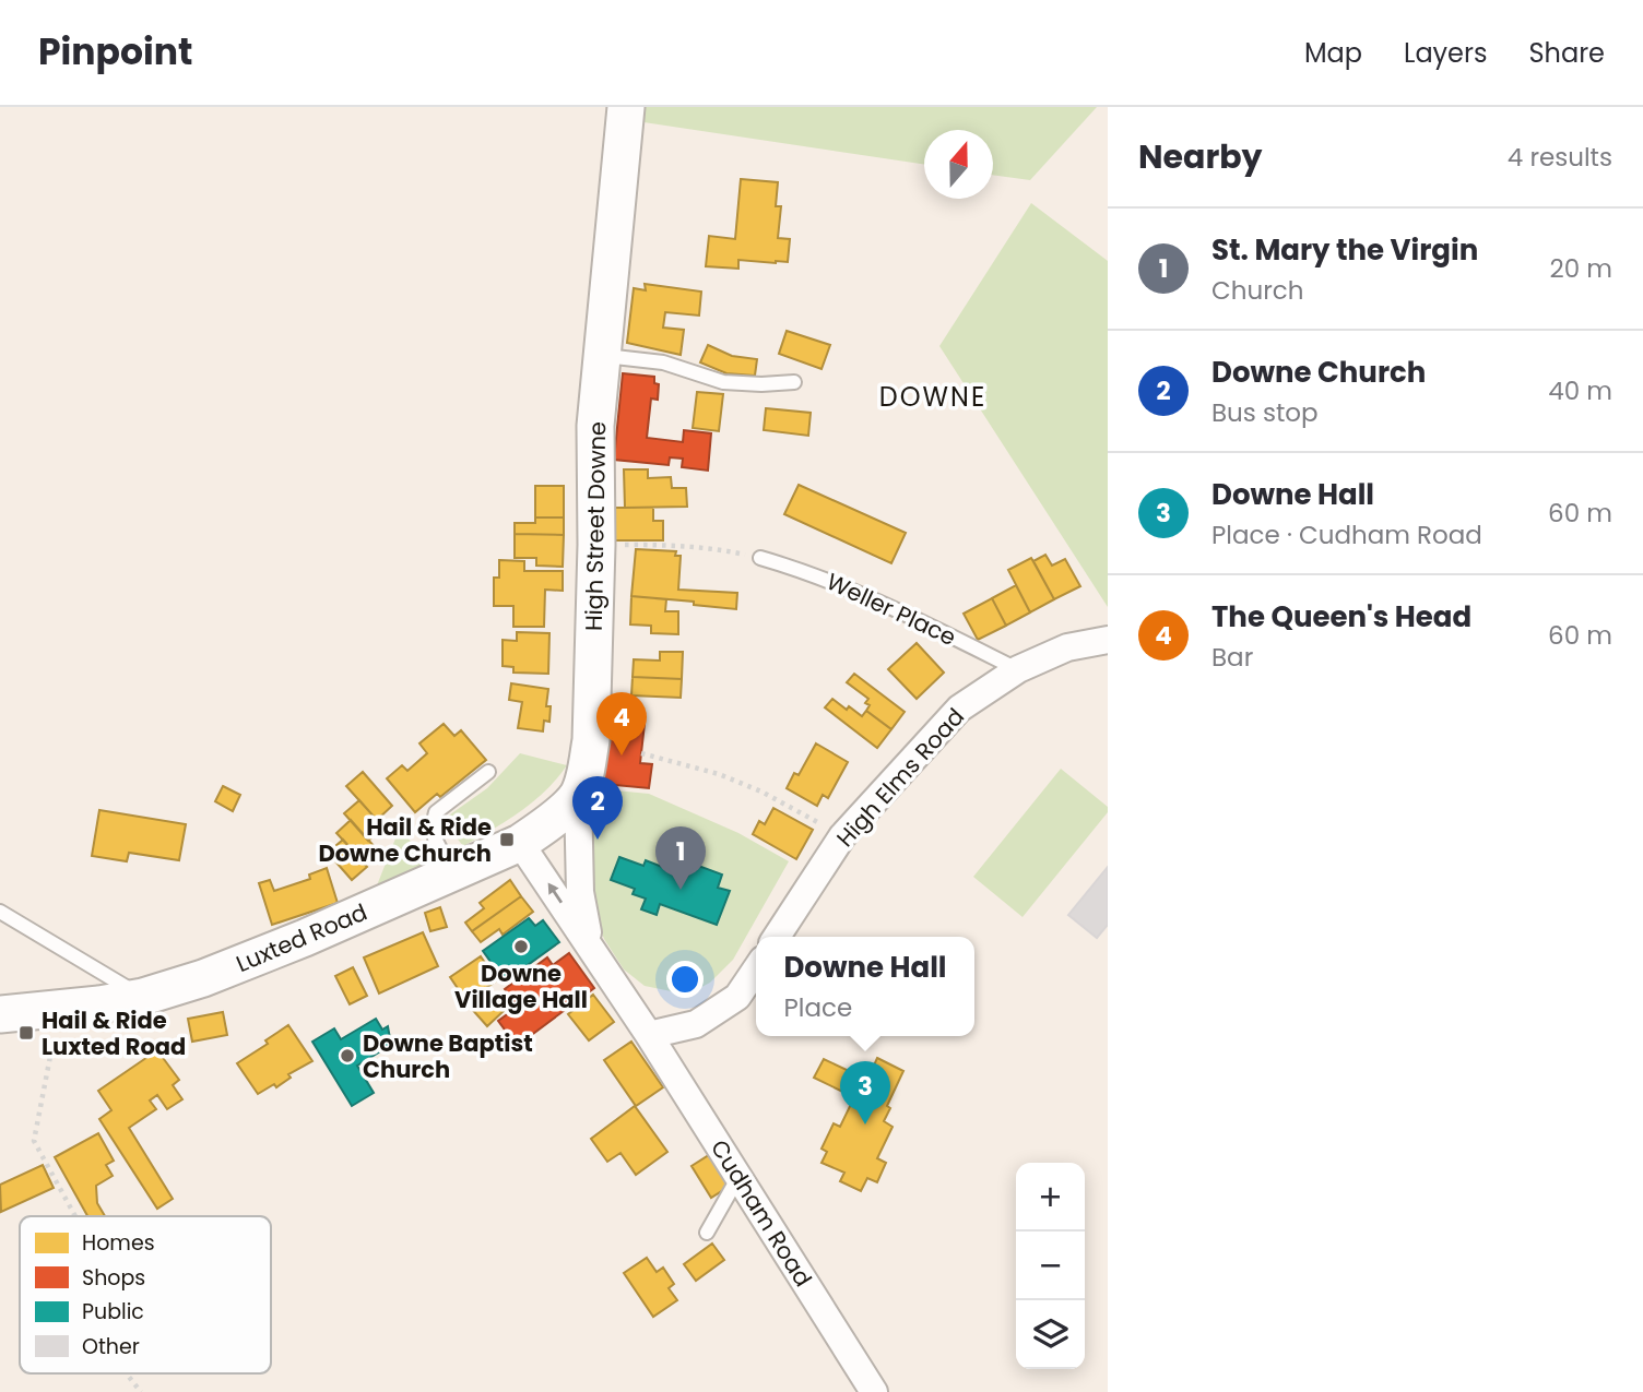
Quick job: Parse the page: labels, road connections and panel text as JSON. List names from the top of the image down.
{
  "streets": {
    "street": [
      "High Street Downe",
      "High Elms Road",
      "Luxted Road",
      "Cudham Road"
    ],
    "lane": ["Weller Place"]
  },
  "crossings": [
    ["High Street Downe", "Luxted Road"],
    ["High Street Downe", "Cudham Road"],
    ["Weller Place", "High Elms Road"]
  ],
  "districts": ["DOWNE"],
  "places": {
    "transit": ["Hail & Ride Downe Church", "Hail & Ride Luxted Road"],
    "other": ["Downe Village Hall", "Downe Baptist Church"]
  },
  "legend": [
    "Homes",
    "Shops",
    "Public",
    "Other"
  ],
  "north": "top",
  "page": {
    "header": "Pinpoint",
    "nav": ["Map", "Layers", "Share"],
    "heading": ["Nearby", "4 results"],
    "list": [
      {
        "mark": "1",
        "name": "St. Mary the Virgin",
        "note": "Church",
        "value": "20 m"
      },
      {
        "mark": "2",
        "name": "Downe Church",
        "note": "Bus stop",
        "value": "40 m"
      },
      {
        "mark": "3",
        "name": "Downe Hall",
        "note": "Place · Cudham Road",
        "value": "60 m"
      },
      {
        "mark": "4",
        "name": "The Queen's Head",
        "note": "Bar",
        "value": "60 m"
      }
    ],
    "pins": [
      "4",
      "2",
      "1",
      "3"
    ],
    "popup": ["Downe Hall", "Place"],
    "map_buttons": ["+", "−"]
  }
}
